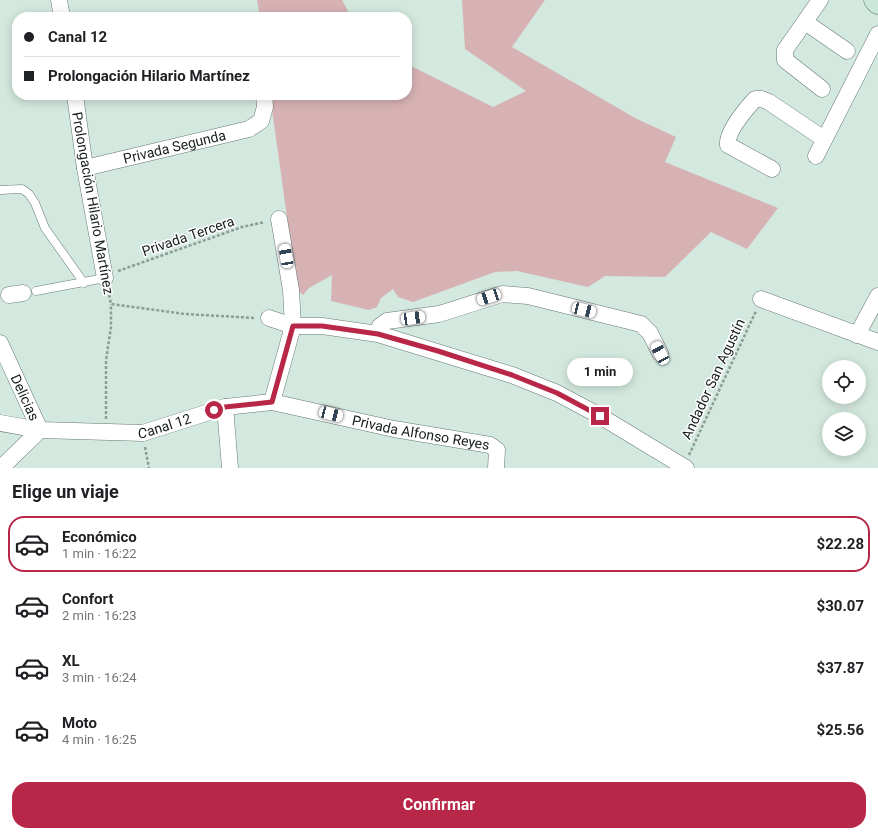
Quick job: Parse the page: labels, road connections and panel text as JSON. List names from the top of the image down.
{
  "streets": {
    "street": [
      "Privada Segunda",
      "Prolongación Hilario Martínez",
      "Delicias",
      "Canal 12",
      "Privada Alfonso Reyes"
    ],
    "path": ["Privada Tercera", "Andador San Agustín"]
  },
  "crossings": [
    ["Privada Segunda", "Prolongación Hilario Martínez"],
    ["Prolongación Hilario Martínez", "Privada Tercera"],
    ["Delicias", "Canal 12"],
    ["Canal 12", "Privada Alfonso Reyes"]
  ],
  "page": {
    "banner": ["Canal 12", "Prolongación Hilario Martínez"],
    "bubble": "1 min",
    "heading": "Elige un viaje",
    "list": [
      {
        "name": "Económico",
        "note": "1 min · 16:22",
        "value": "$22.28"
      },
      {
        "name": "Confort",
        "note": "2 min · 16:23",
        "value": "$30.07"
      },
      {
        "name": "XL",
        "note": "3 min · 16:24",
        "value": "$37.87"
      },
      {
        "name": "Moto",
        "note": "4 min · 16:25",
        "value": "$25.56"
      }
    ],
    "buttons": "Confirmar"
  }
}
